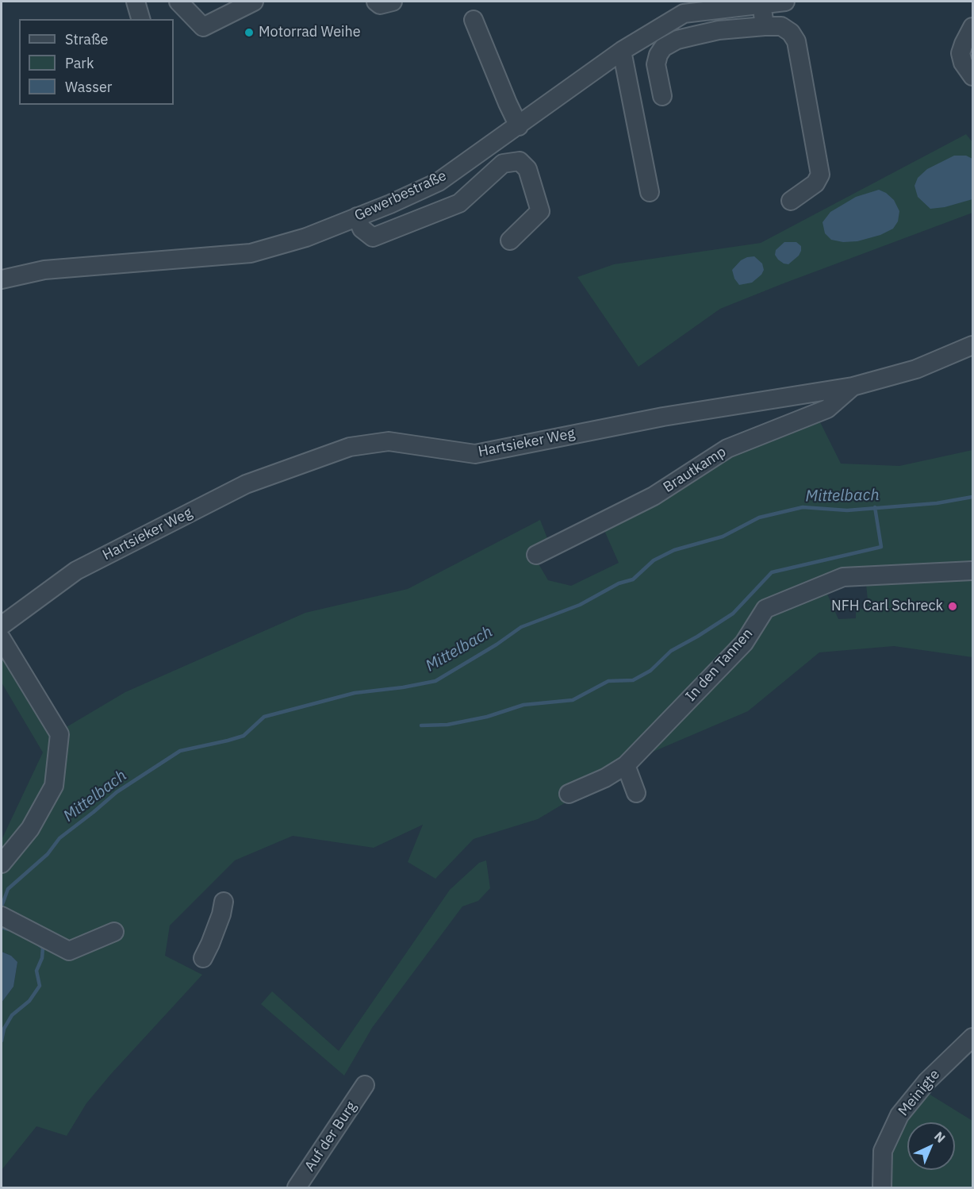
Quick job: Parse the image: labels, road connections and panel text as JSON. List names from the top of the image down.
{
  "streets": {
    "street": [
      "Gewerbestraße",
      "Hartsieker Weg",
      "Brautkamp",
      "In den Tannen",
      "Meinigte",
      "Auf der Burg"
    ]
  },
  "crossings": [
    ["Hartsieker Weg", "Brautkamp"]
  ],
  "water": ["Mittelbach"],
  "places": ["Motorrad Weihe", "NFH Carl Schreck"],
  "legend": ["Straße", "Park", "Wasser"],
  "north": "top right"
}
